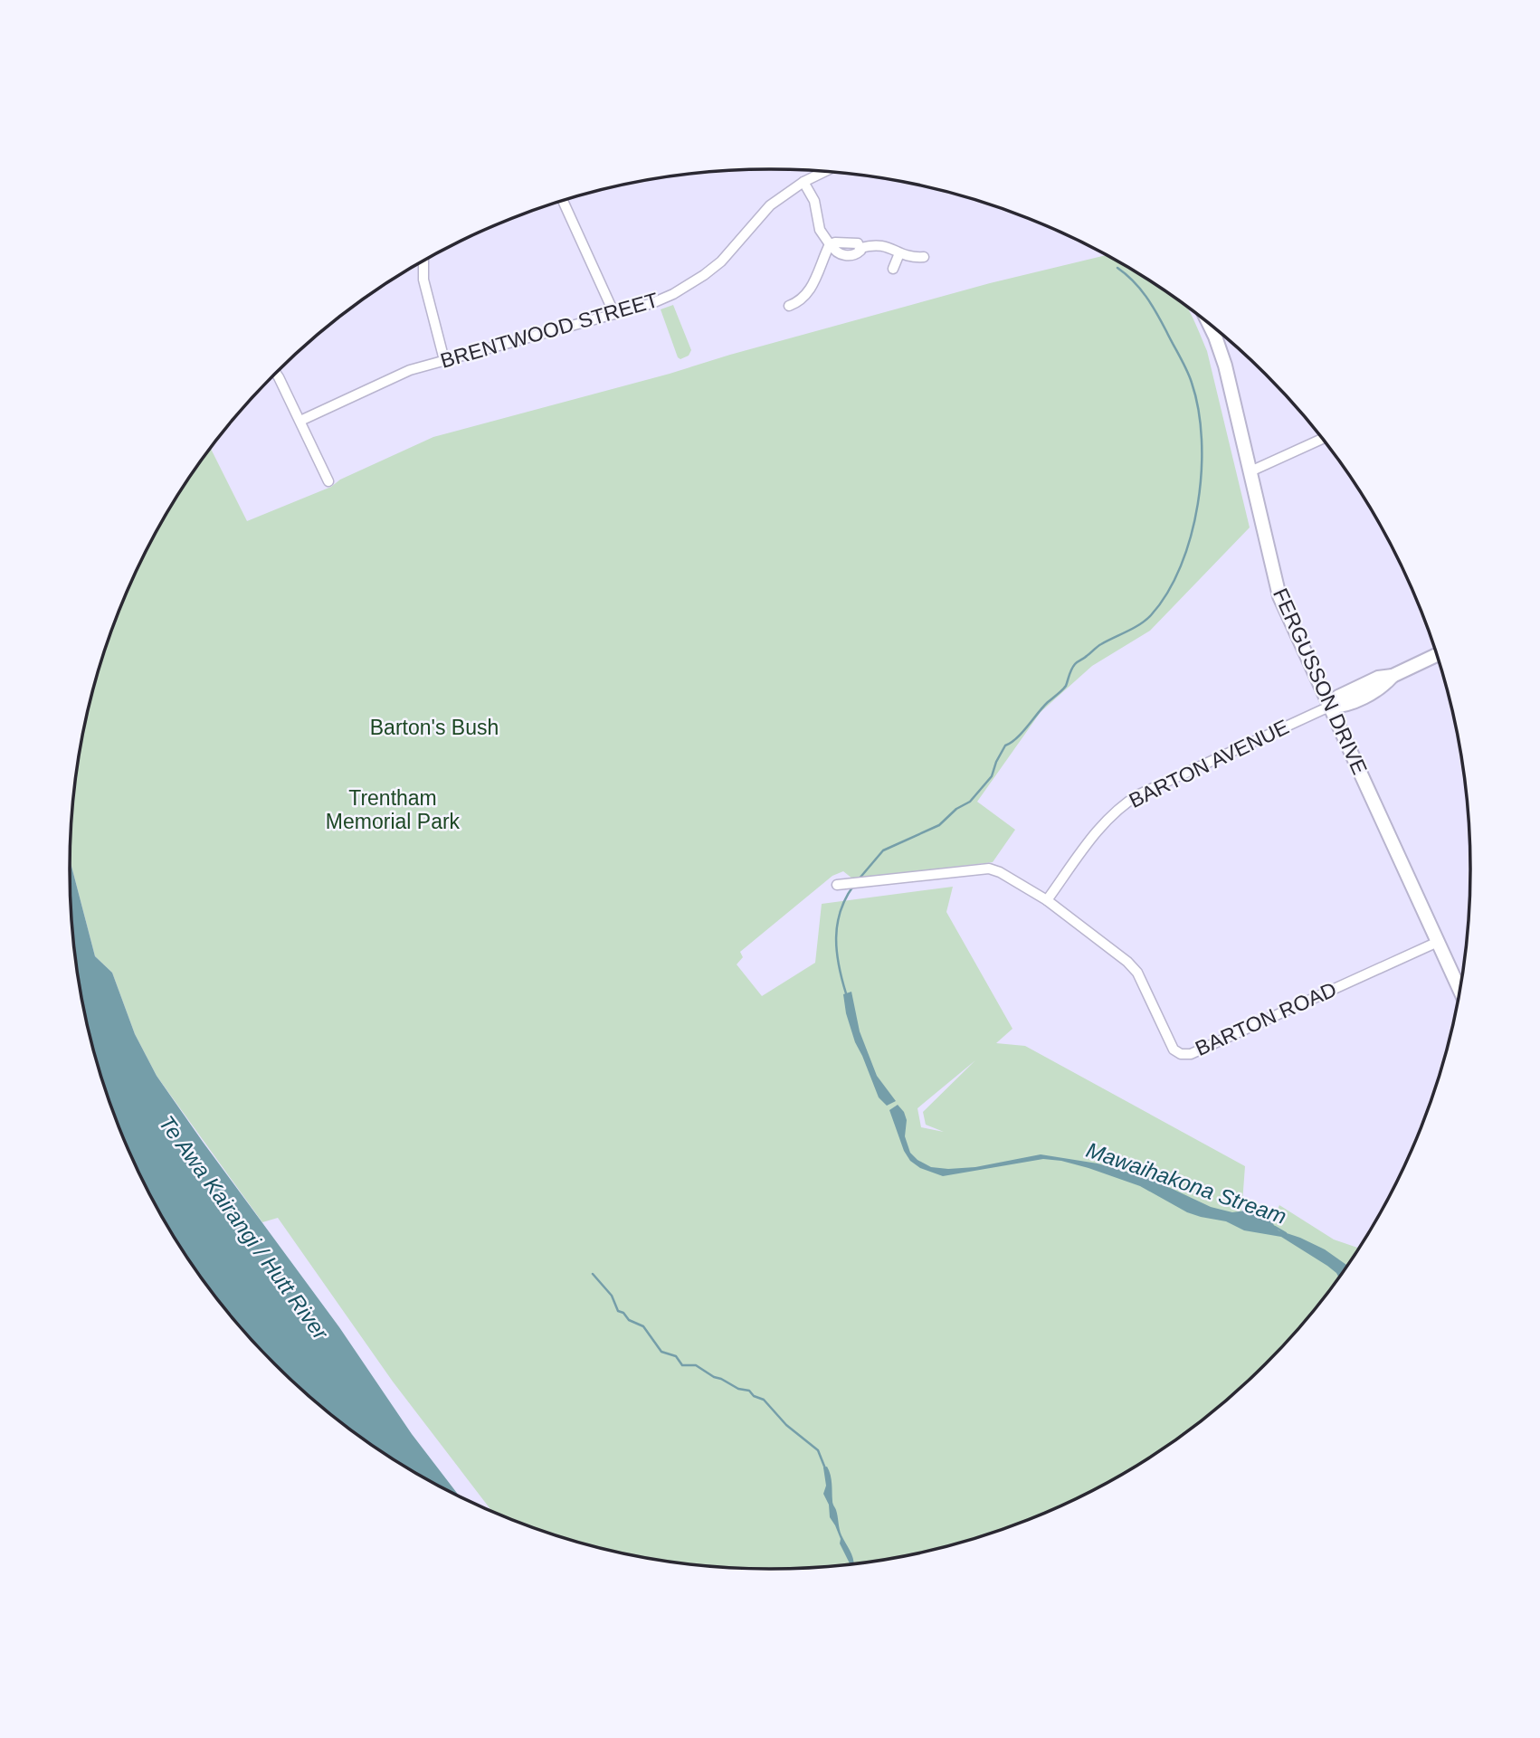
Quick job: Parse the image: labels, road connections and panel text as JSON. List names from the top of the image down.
{
  "streets": {
    "main road": ["FERGUSSON DRIVE"],
    "street": ["BRENTWOOD STREET", "BARTON AVENUE", "BARTON ROAD"]
  },
  "crossings": [
    ["FERGUSSON DRIVE", "BARTON AVENUE"],
    ["FERGUSSON DRIVE", "BARTON ROAD"],
    ["BARTON AVENUE", "BARTON ROAD"]
  ],
  "water": ["Mawaihakona Stream", "Te Awa Kairangi / Hutt River"],
  "parks": ["Barton's Bush", "Trentham Memorial Park"]
}
